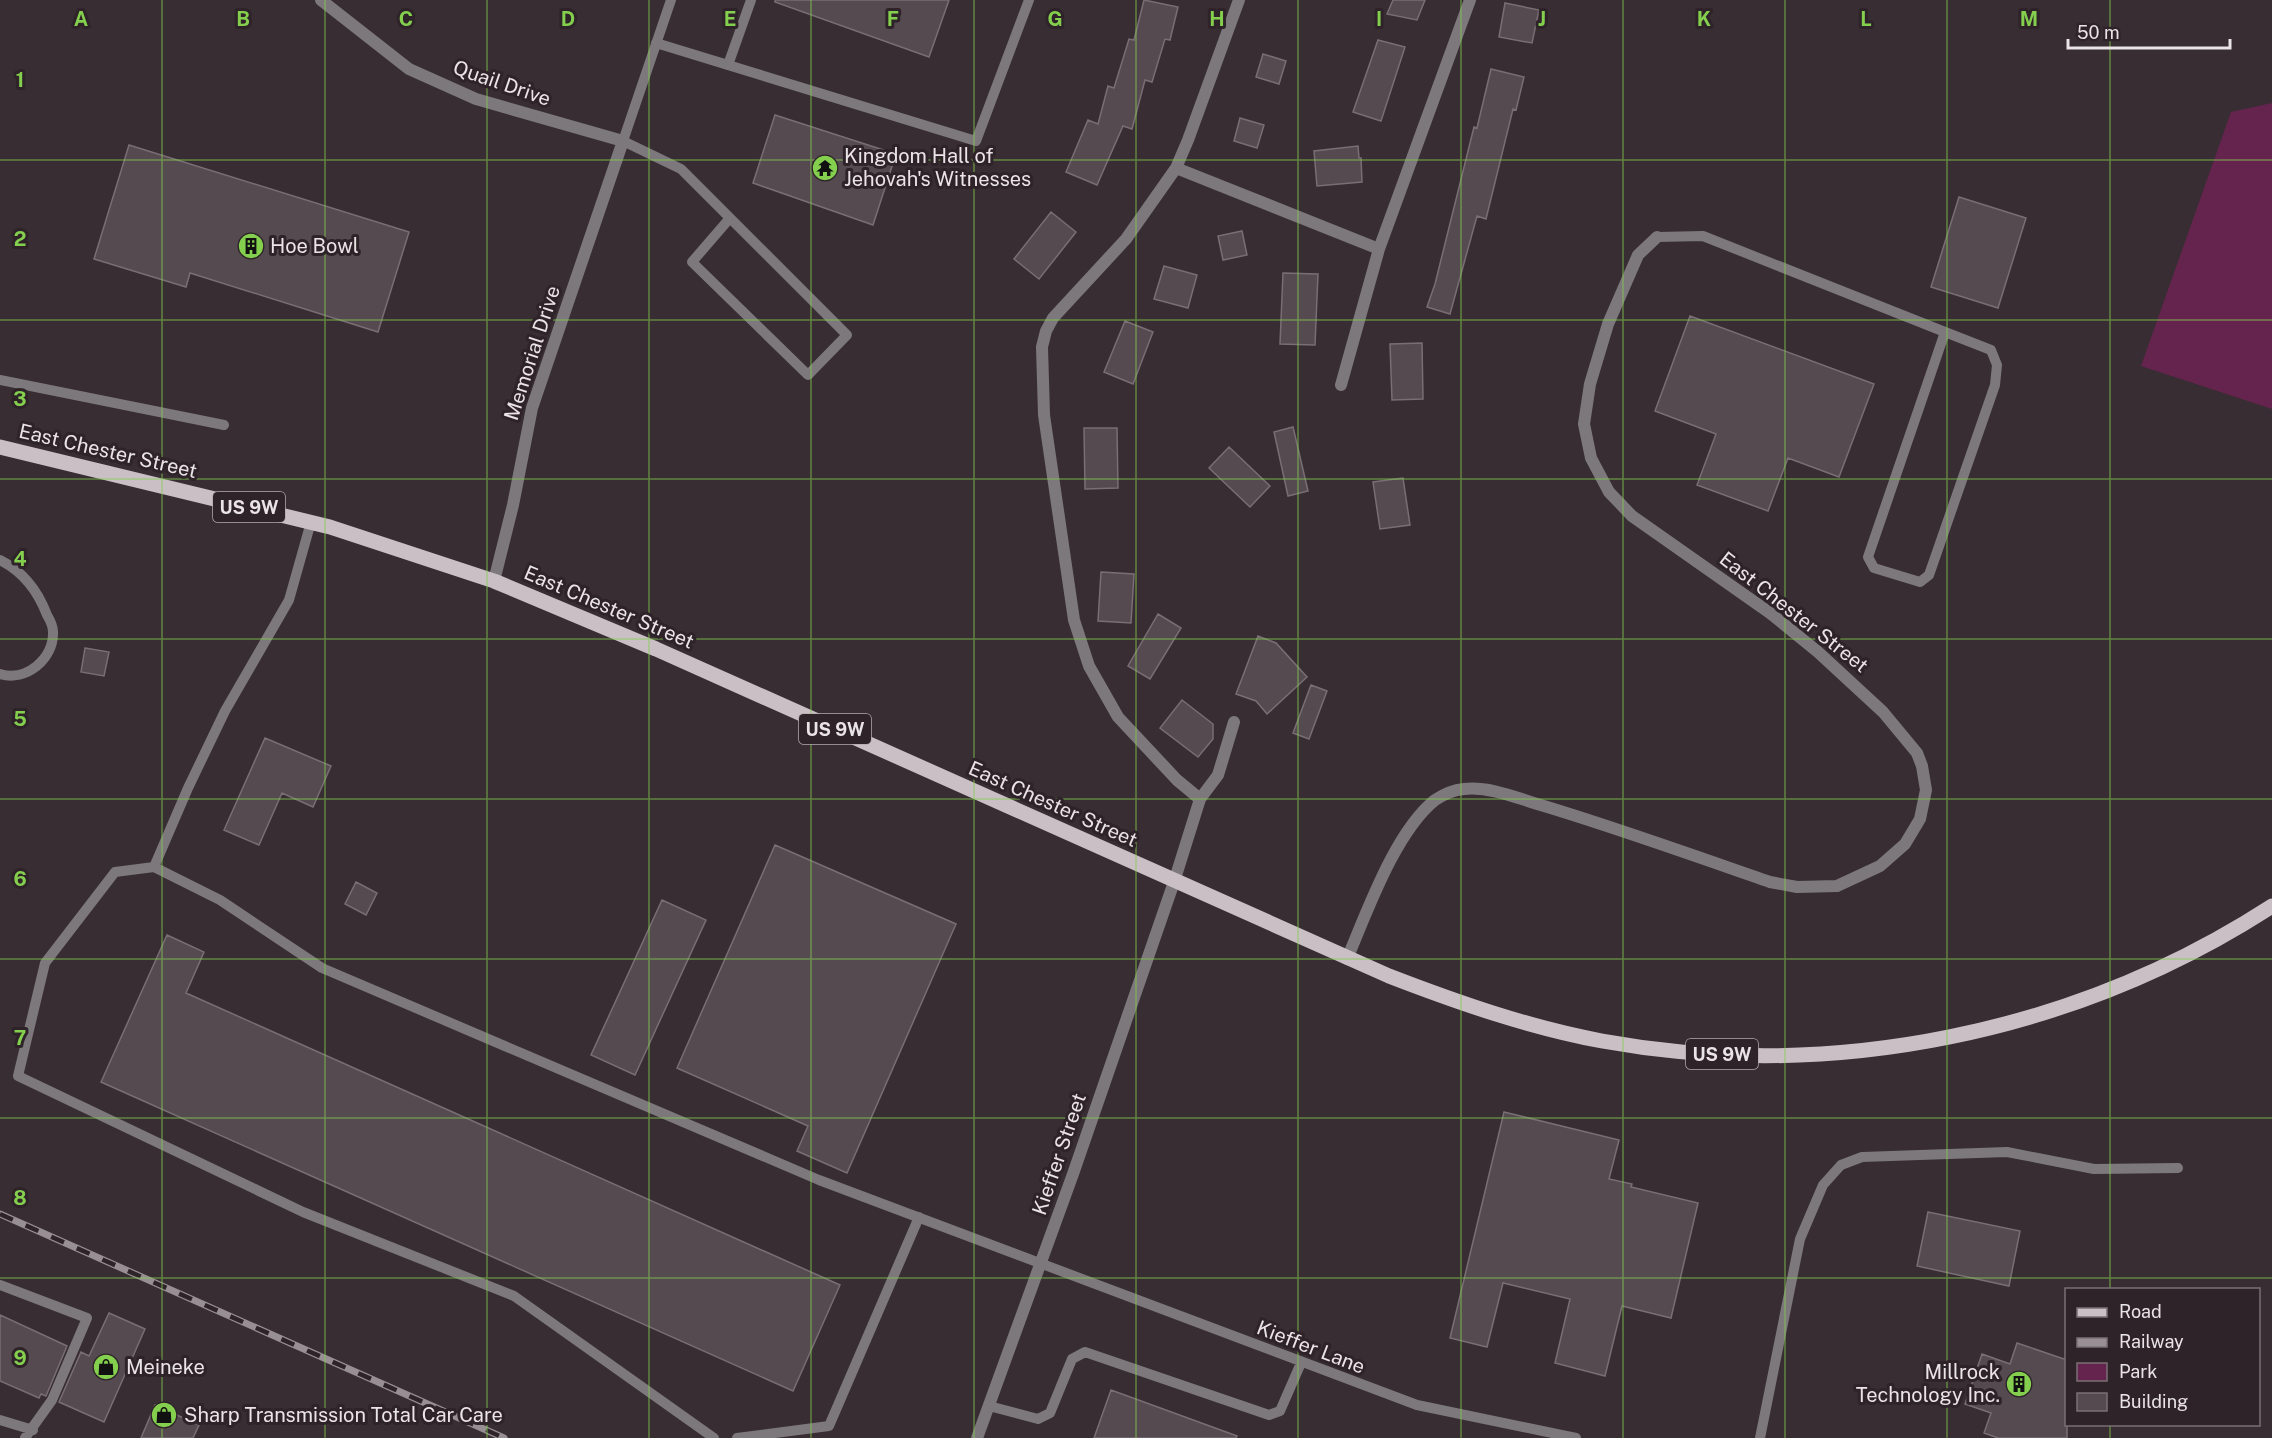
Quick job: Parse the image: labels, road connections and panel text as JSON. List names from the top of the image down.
{
  "streets": {
    "main road": ["East Chester Street", "US 9W"],
    "street": ["Quail Drive", "Memorial Drive", "Kieffer Street"],
    "lane": ["Kieffer Lane"]
  },
  "crossings": [
    ["Quail Drive", "Memorial Drive"],
    ["Memorial Drive", "East Chester Street"],
    ["East Chester Street", "US 9W"],
    ["East Chester Street", "Kieffer Street"],
    ["US 9W", "Kieffer Street"],
    ["Kieffer Street", "Kieffer Lane"]
  ],
  "places": {
    "temple": ["Kingdom Hall of Jehovah's Witnesses"],
    "building": ["Hoe Bowl", "Millrock Technology Inc."],
    "shop": ["Meineke", "Sharp Transmission Total Car Care"]
  },
  "legend": [
    "Road",
    "Railway",
    "Park",
    "Building"
  ],
  "scale_bar": "50 m",
  "grid": {
    "columns": [
      "A",
      "B",
      "C",
      "D",
      "E",
      "F",
      "G",
      "H",
      "I",
      "J",
      "K",
      "L",
      "M"
    ],
    "rows": [
      "1",
      "2",
      "3",
      "4",
      "5",
      "6",
      "7",
      "8",
      "9"
    ]
  }
}
